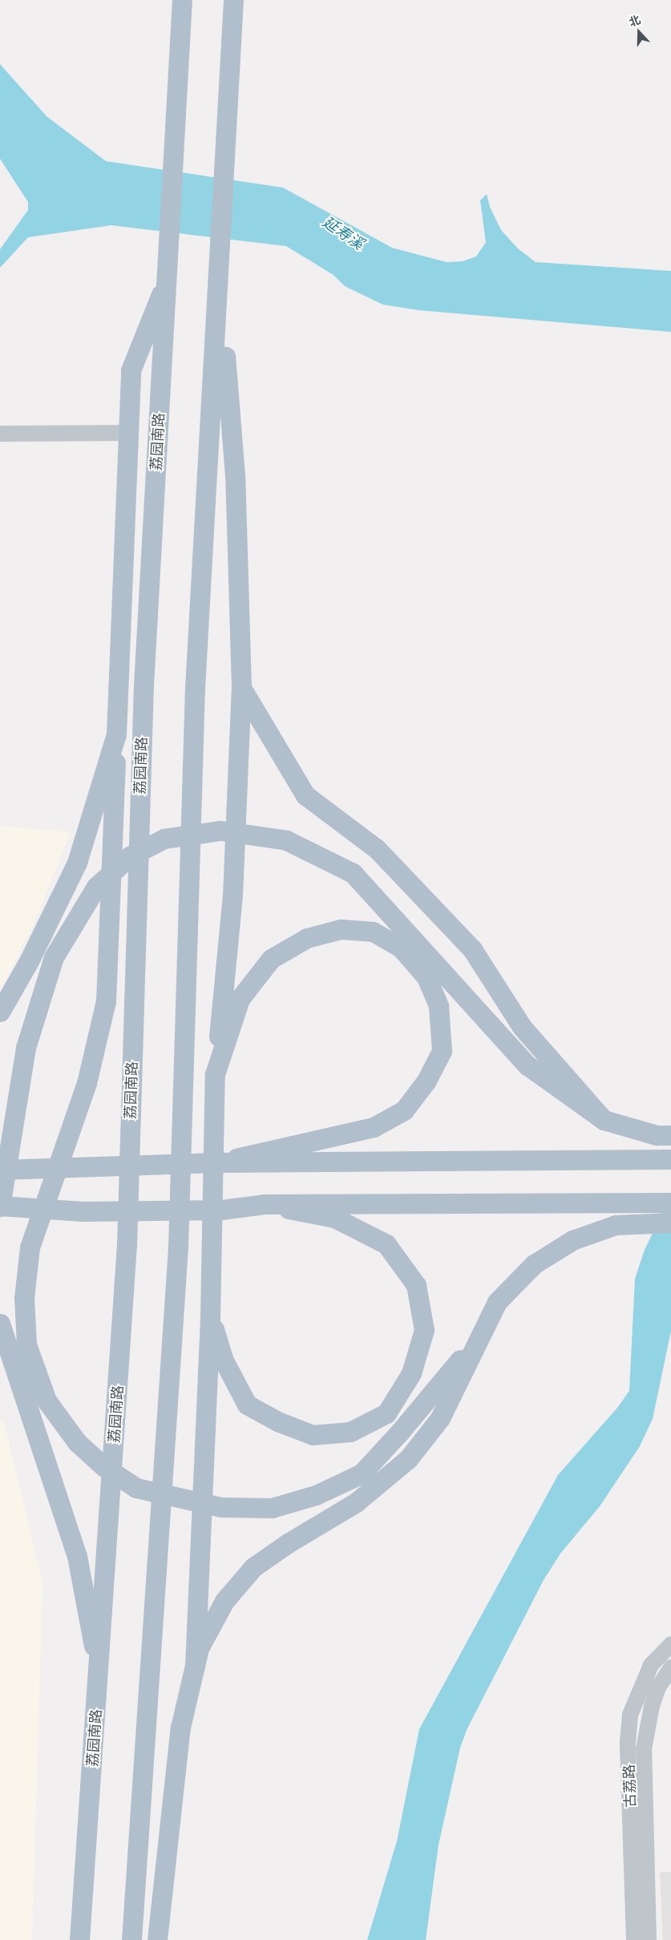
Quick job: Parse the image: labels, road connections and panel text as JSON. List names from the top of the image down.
{
  "streets": {
    "main road": ["荔园南路"],
    "street": ["古荔路"]
  },
  "water": ["延寿溪"],
  "north": "top"
}
